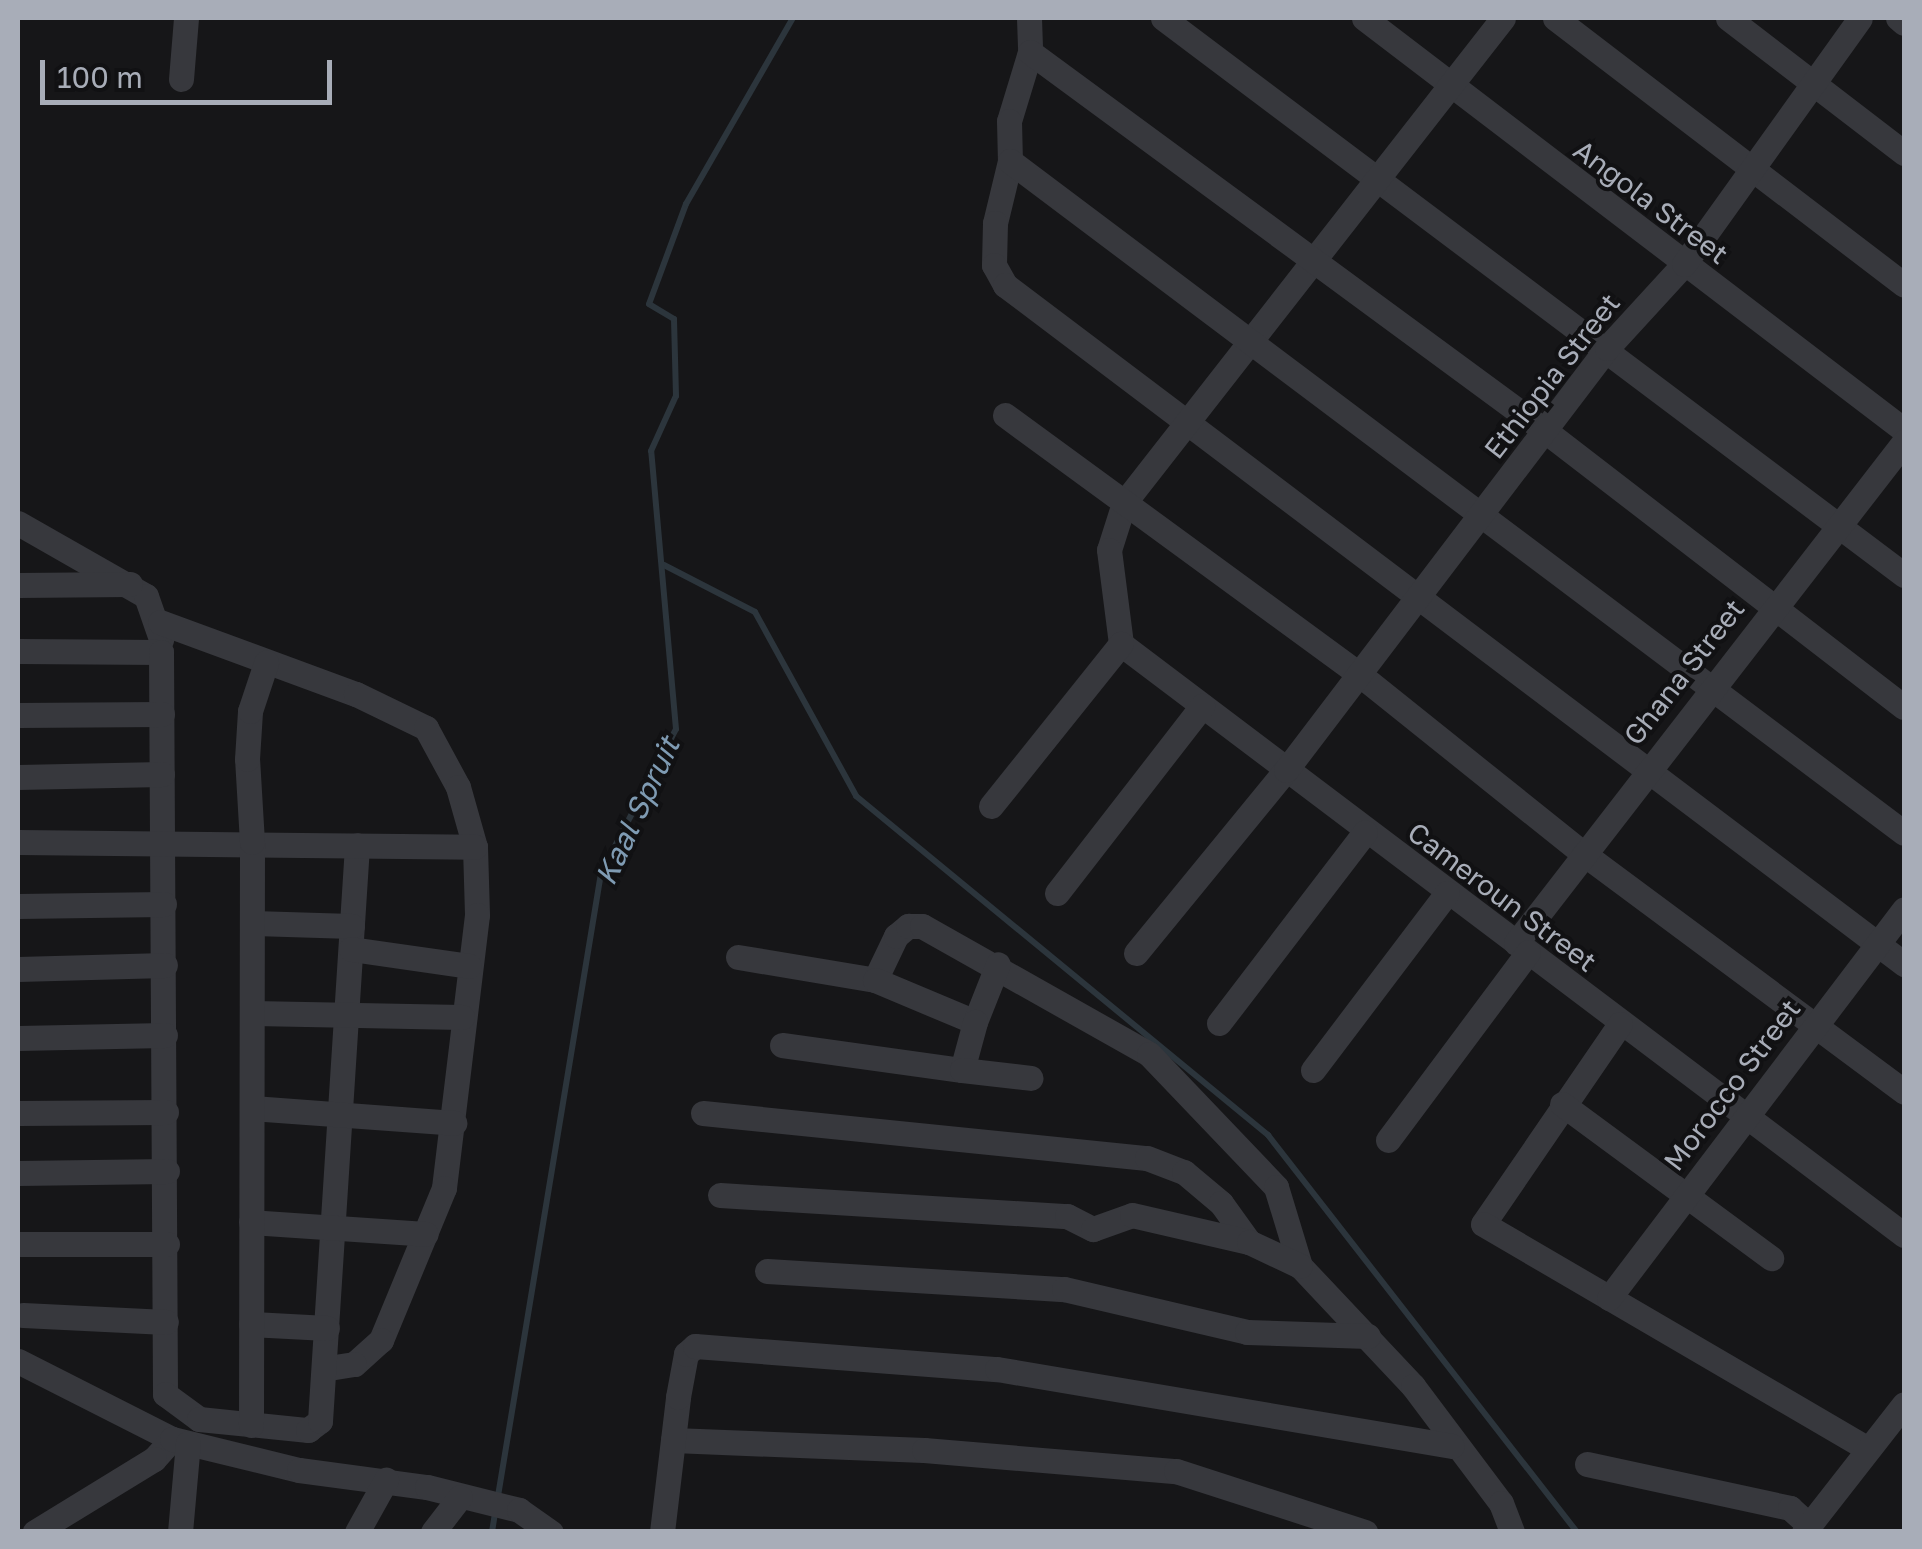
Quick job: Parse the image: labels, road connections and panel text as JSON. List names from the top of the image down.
{
  "streets": {
    "street": [
      "Angola Street",
      "Ethiopia Street",
      "Ghana Street",
      "Cameroun Street",
      "Morocco Street"
    ]
  },
  "crossings": [
    ["Angola Street", "Ethiopia Street"],
    ["Ethiopia Street", "Cameroun Street"],
    ["Ghana Street", "Cameroun Street"],
    ["Cameroun Street", "Morocco Street"]
  ],
  "water": ["Kaal Spruit"],
  "scale_bar": "100 m"
}
